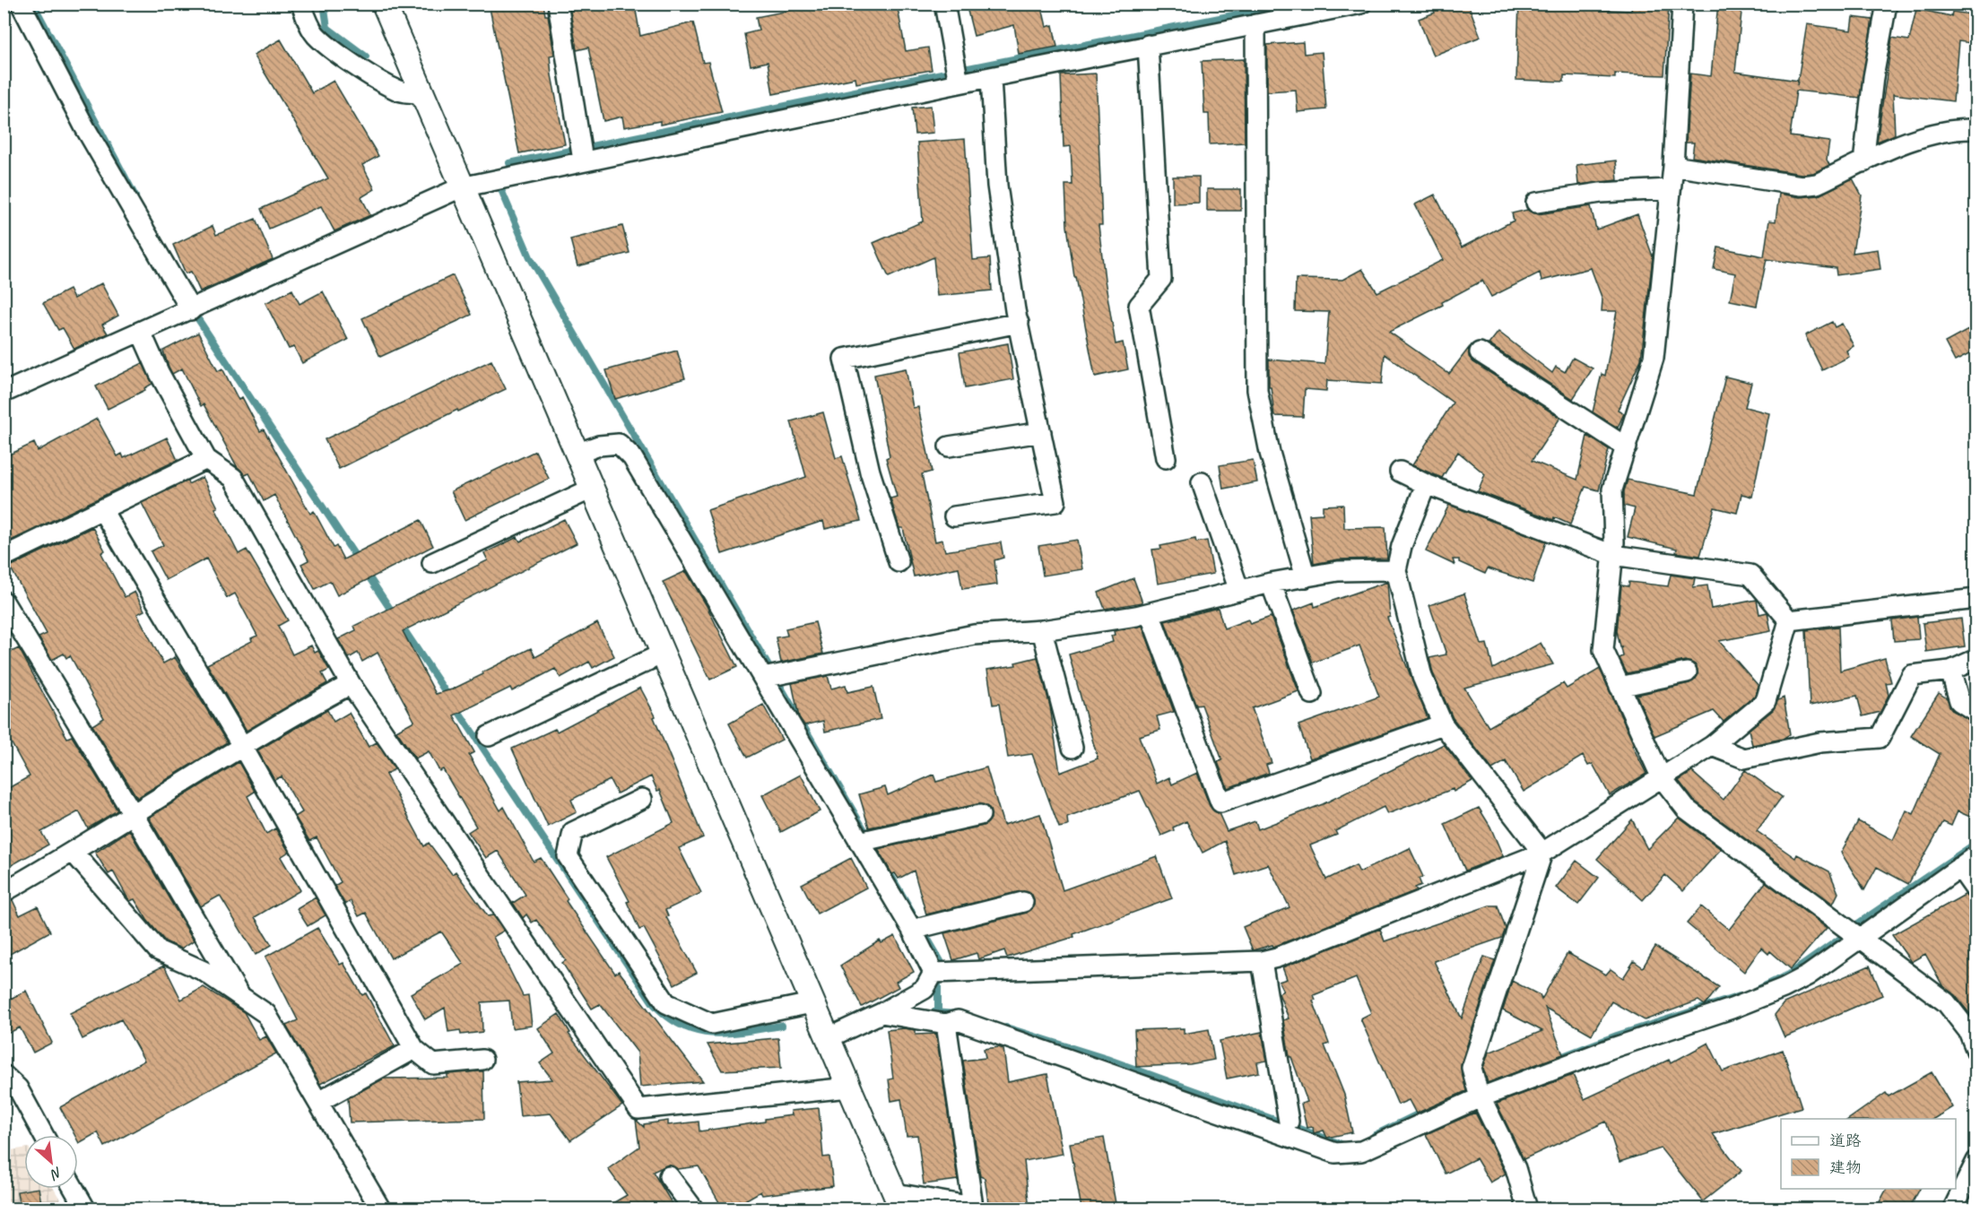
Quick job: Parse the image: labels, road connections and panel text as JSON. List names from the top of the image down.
{
  "legend": ["道路", "建物"],
  "north": "bottom right"
}
